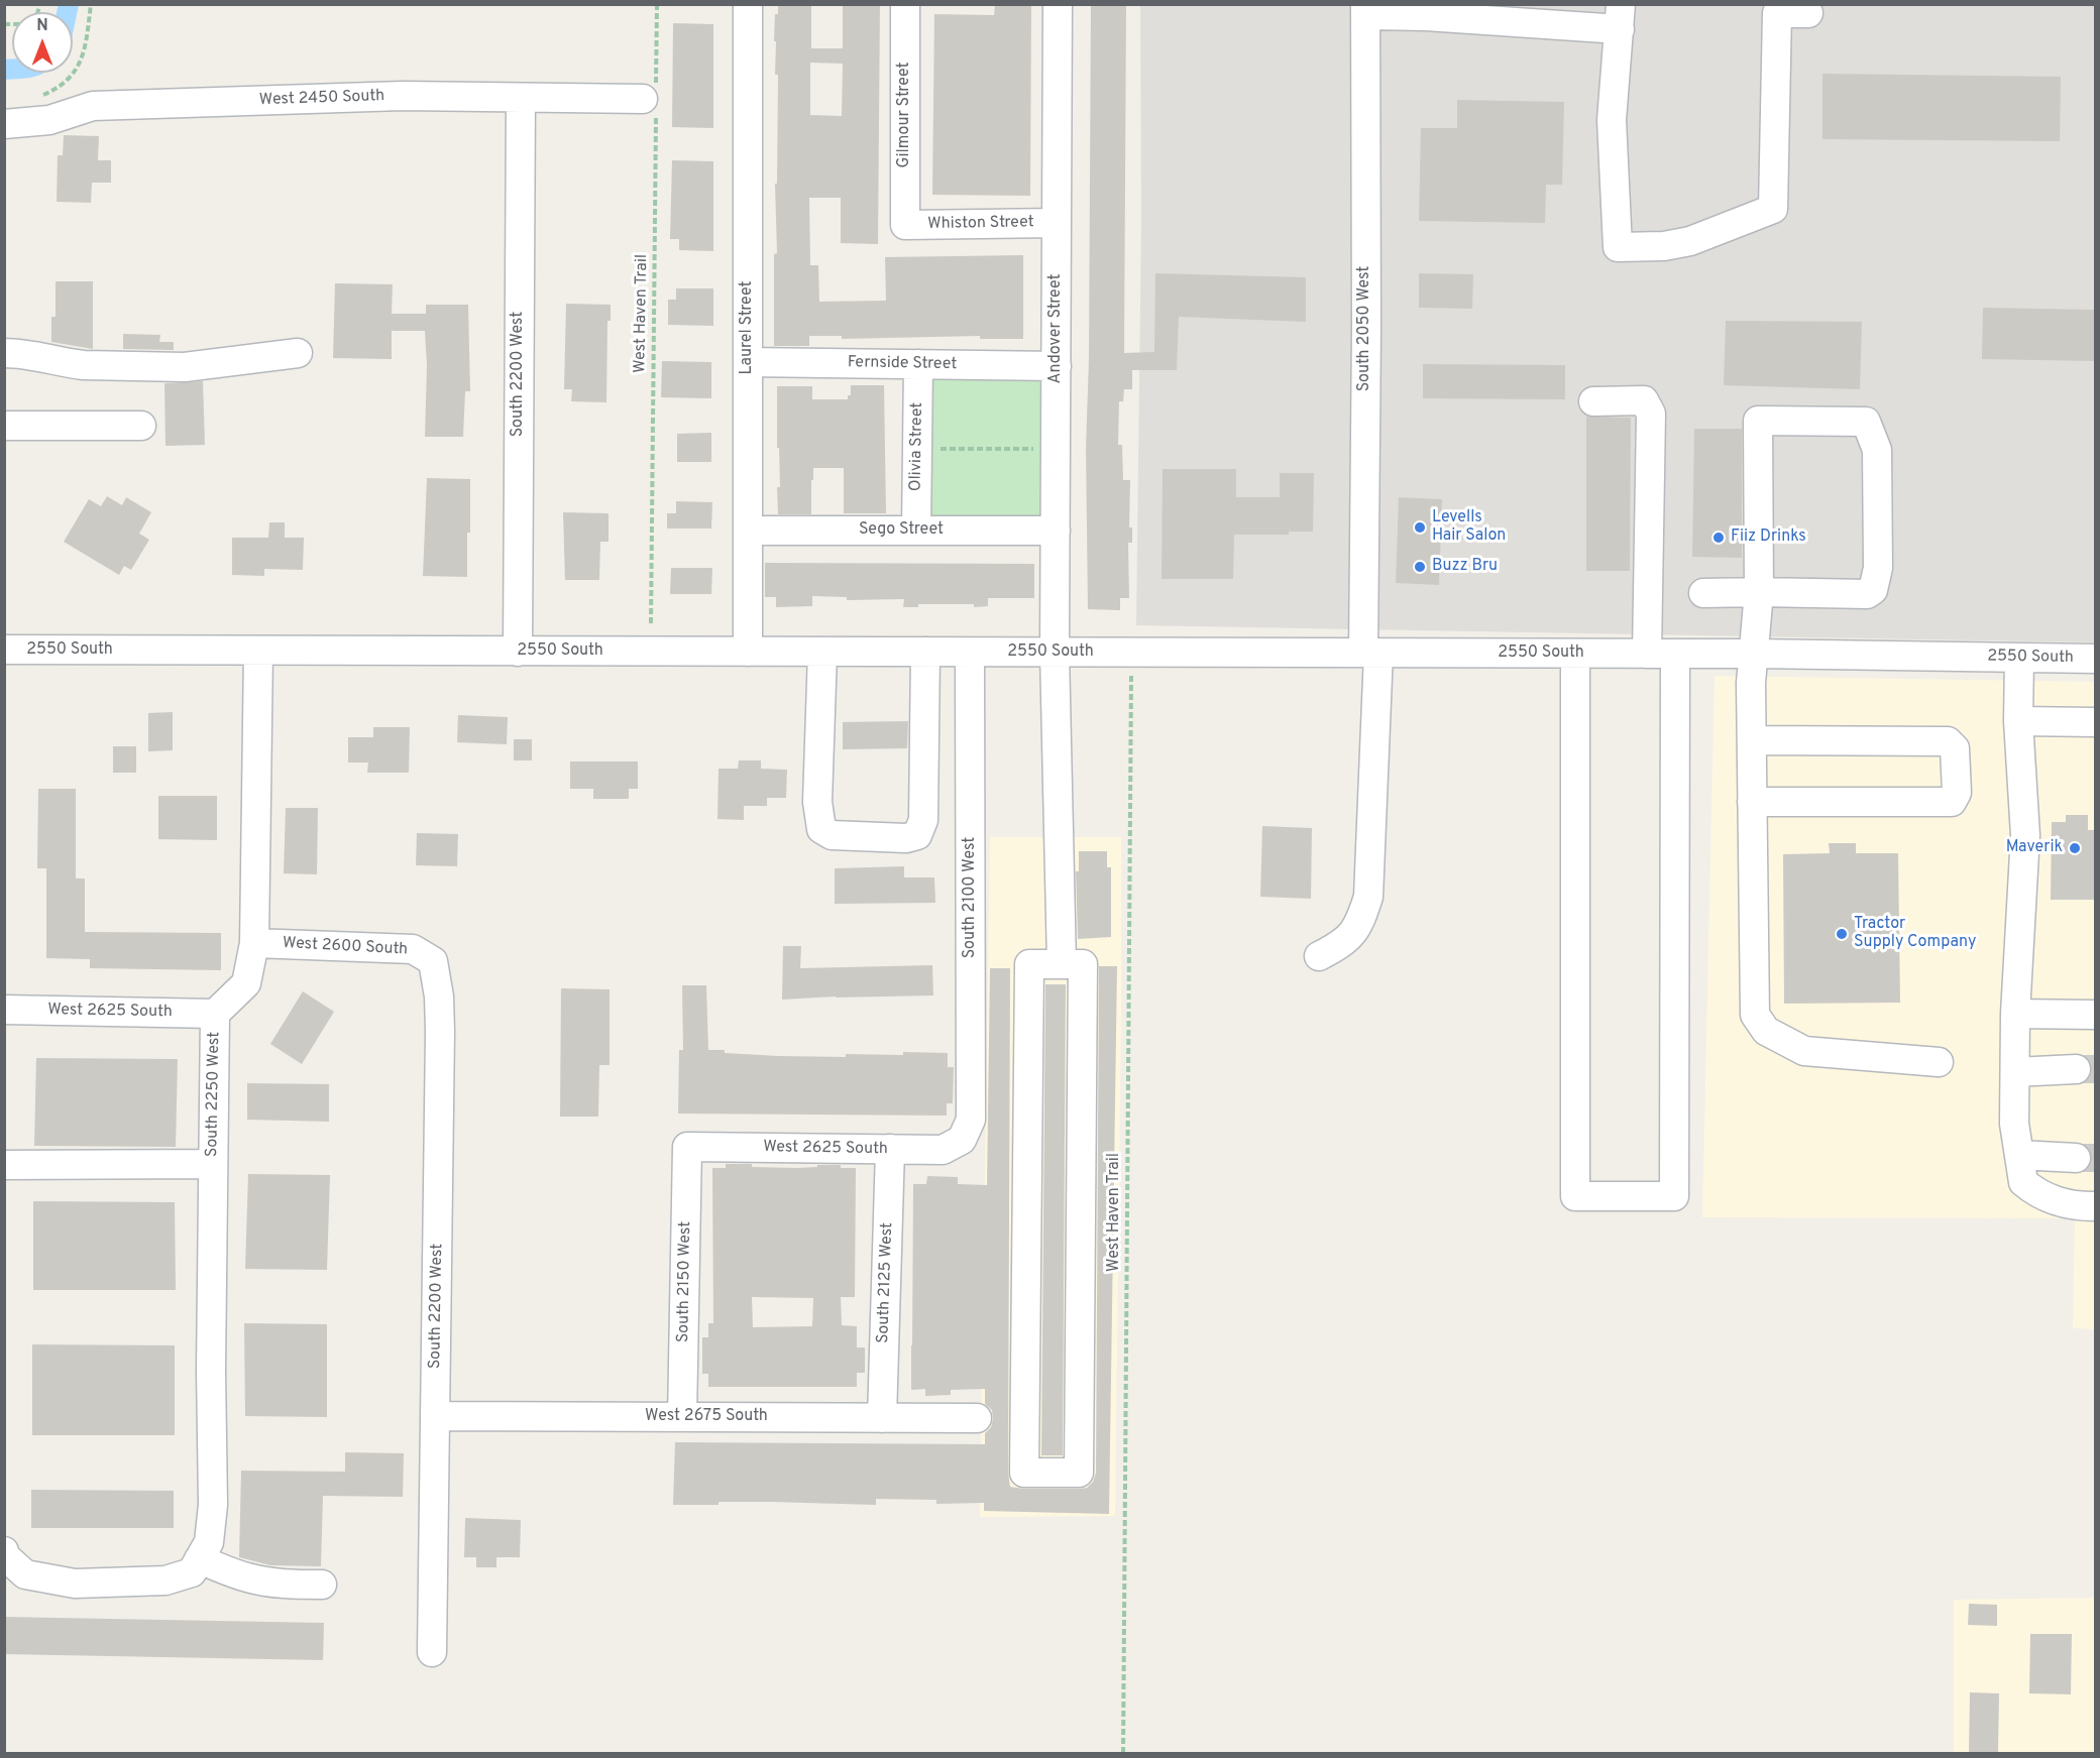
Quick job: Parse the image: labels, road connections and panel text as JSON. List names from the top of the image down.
{
  "streets": {
    "street": [
      "West 2450 South",
      "Gilmour Street",
      "Whiston Street",
      "Laurel Street",
      "Andover Street",
      "South 2050 West",
      "Fernside Street",
      "South 2200 West",
      "Olivia Street",
      "Sego Street",
      "2550 South",
      "South 2100 West",
      "West 2600 South",
      "West 2625 South",
      "South 2250 West",
      "South 2150 West",
      "South 2125 West",
      "West 2675 South"
    ],
    "path": ["West Haven Trail"]
  },
  "crossings": [
    ["West 2450 South", "West Haven Trail"],
    ["West 2450 South", "South 2200 West"],
    ["Gilmour Street", "Whiston Street"],
    ["Whiston Street", "Andover Street"],
    ["Laurel Street", "Fernside Street"],
    ["Laurel Street", "Sego Street"],
    ["Laurel Street", "2550 South"],
    ["Andover Street", "Fernside Street"],
    ["Andover Street", "Sego Street"],
    ["Andover Street", "2550 South"],
    ["South 2050 West", "2550 South"],
    ["Fernside Street", "Olivia Street"],
    ["South 2200 West", "2550 South"],
    ["South 2200 West", "West 2600 South"],
    ["South 2200 West", "West 2675 South"],
    ["Olivia Street", "Sego Street"],
    ["2550 South", "South 2100 West"],
    ["2550 South", "South 2250 West"],
    ["South 2100 West", "West 2625 South"],
    ["West 2600 South", "South 2250 West"],
    ["West 2625 South", "South 2250 West"],
    ["West 2625 South", "South 2150 West"],
    ["West 2625 South", "South 2125 West"],
    ["South 2150 West", "West 2675 South"],
    ["South 2125 West", "West 2675 South"]
  ],
  "places": [
    "Levells Hair Salon",
    "Fiiz Drinks",
    "Buzz Bru",
    "Maverik",
    "Tractor Supply Company"
  ],
  "north": "top"
}
